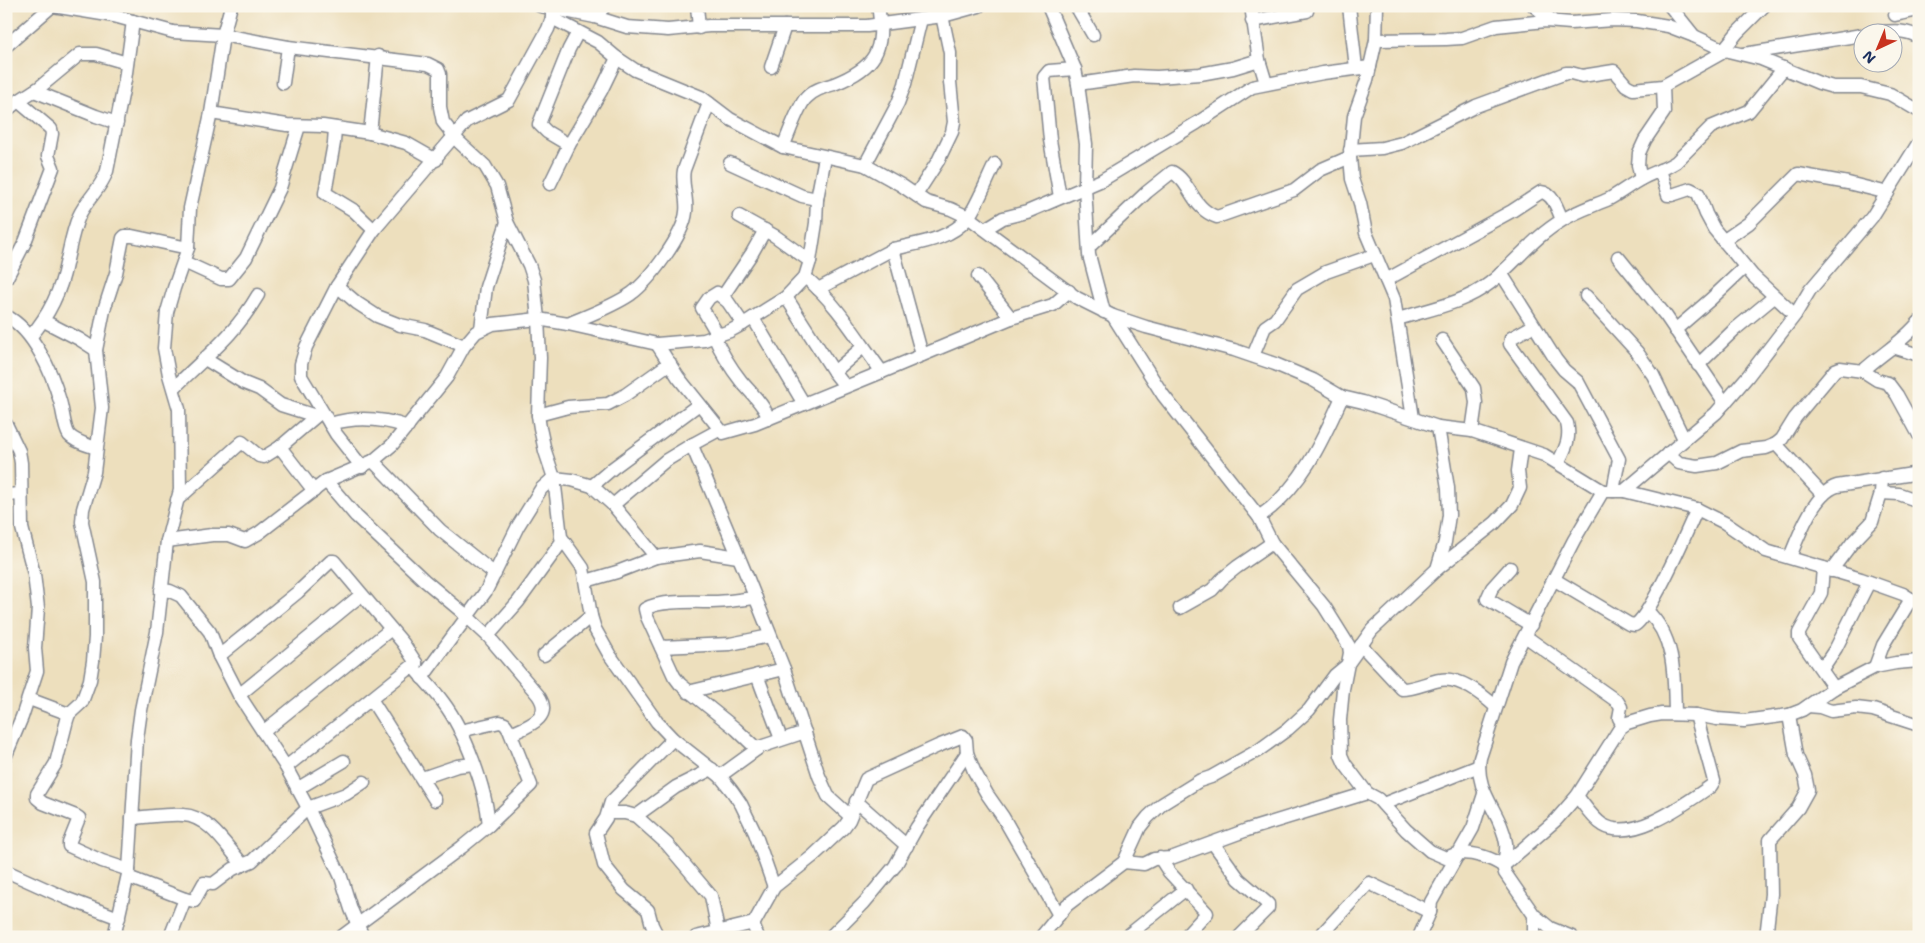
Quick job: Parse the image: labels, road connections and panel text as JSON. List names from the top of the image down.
{
  "north": "bottom left"
}
